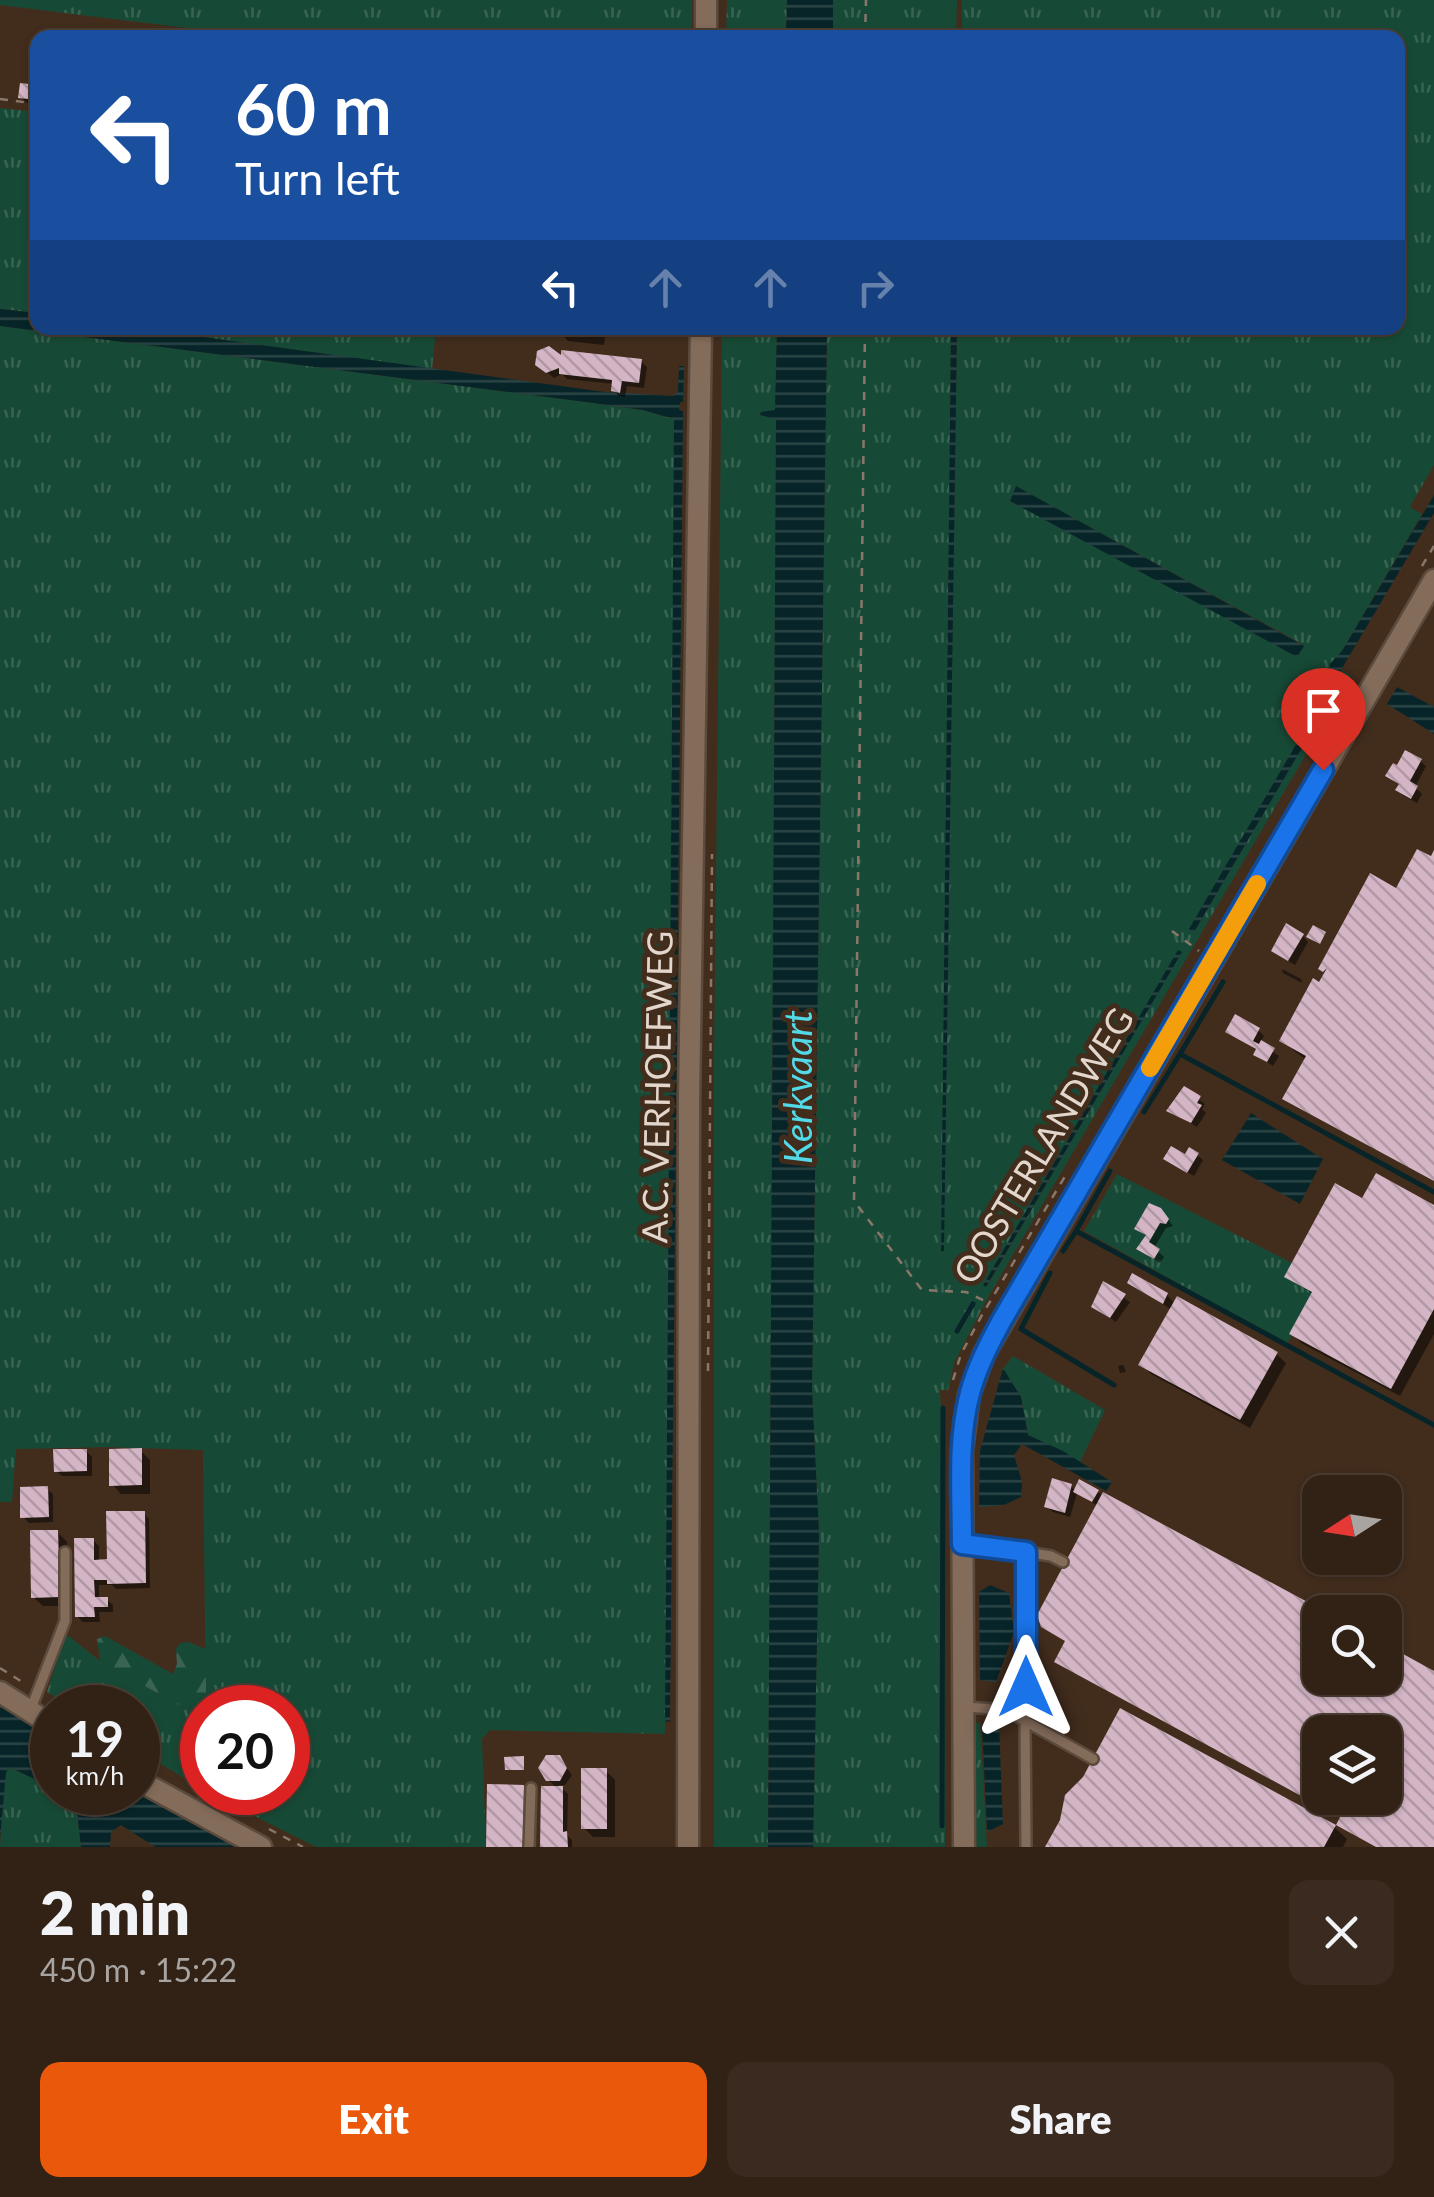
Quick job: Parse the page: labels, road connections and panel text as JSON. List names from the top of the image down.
{
  "streets": {
    "street": ["A.C. VERHOEFWEG", "OOSTERLANDWEG"]
  },
  "water": ["Kerkvaart"],
  "north": "left",
  "page": {
    "turn": ["60 m", "Turn left"],
    "speed": "19 km/h",
    "limit": "20",
    "heading": ["2 min", "450 m · 15:22"],
    "buttons": ["Exit", "Share"]
  }
}
